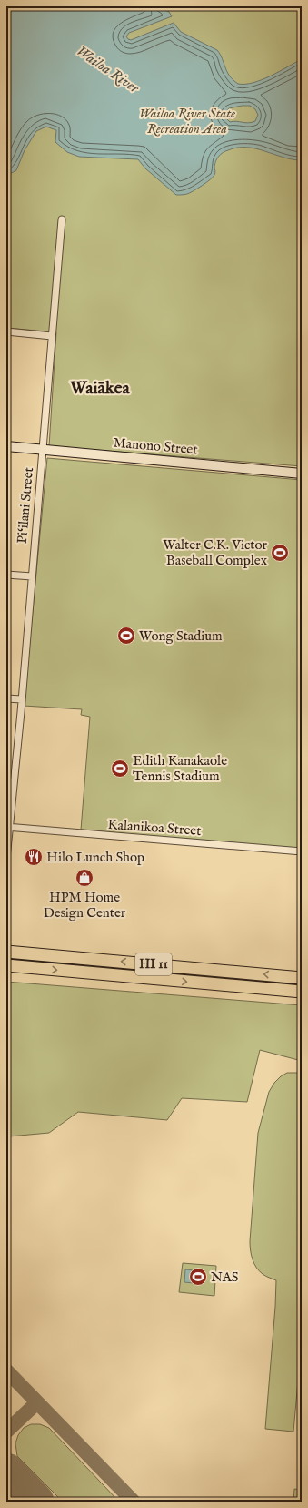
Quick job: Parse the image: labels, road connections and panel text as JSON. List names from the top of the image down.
{
  "streets": {
    "highway": ["HI 11"],
    "street": ["Manono Street", "Pi‘ilani Street", "Kalanikoa Street"]
  },
  "crossings": [
    ["Manono Street", "Pi‘ilani Street"],
    ["Pi‘ilani Street", "Kalanikoa Street"]
  ],
  "districts": ["Waiākea"],
  "water": ["Wailoa River"],
  "parks": ["Wailoa River State Recreation Area"],
  "places": {
    "sports": [
      "Walter C.K. Victor Baseball Complex",
      "Wong Stadium",
      "Edith Kanakaole Tennis Stadium",
      "NAS"
    ],
    "restaurant": ["Hilo Lunch Shop"],
    "shop": ["HPM Home Design Center"]
  }
}
